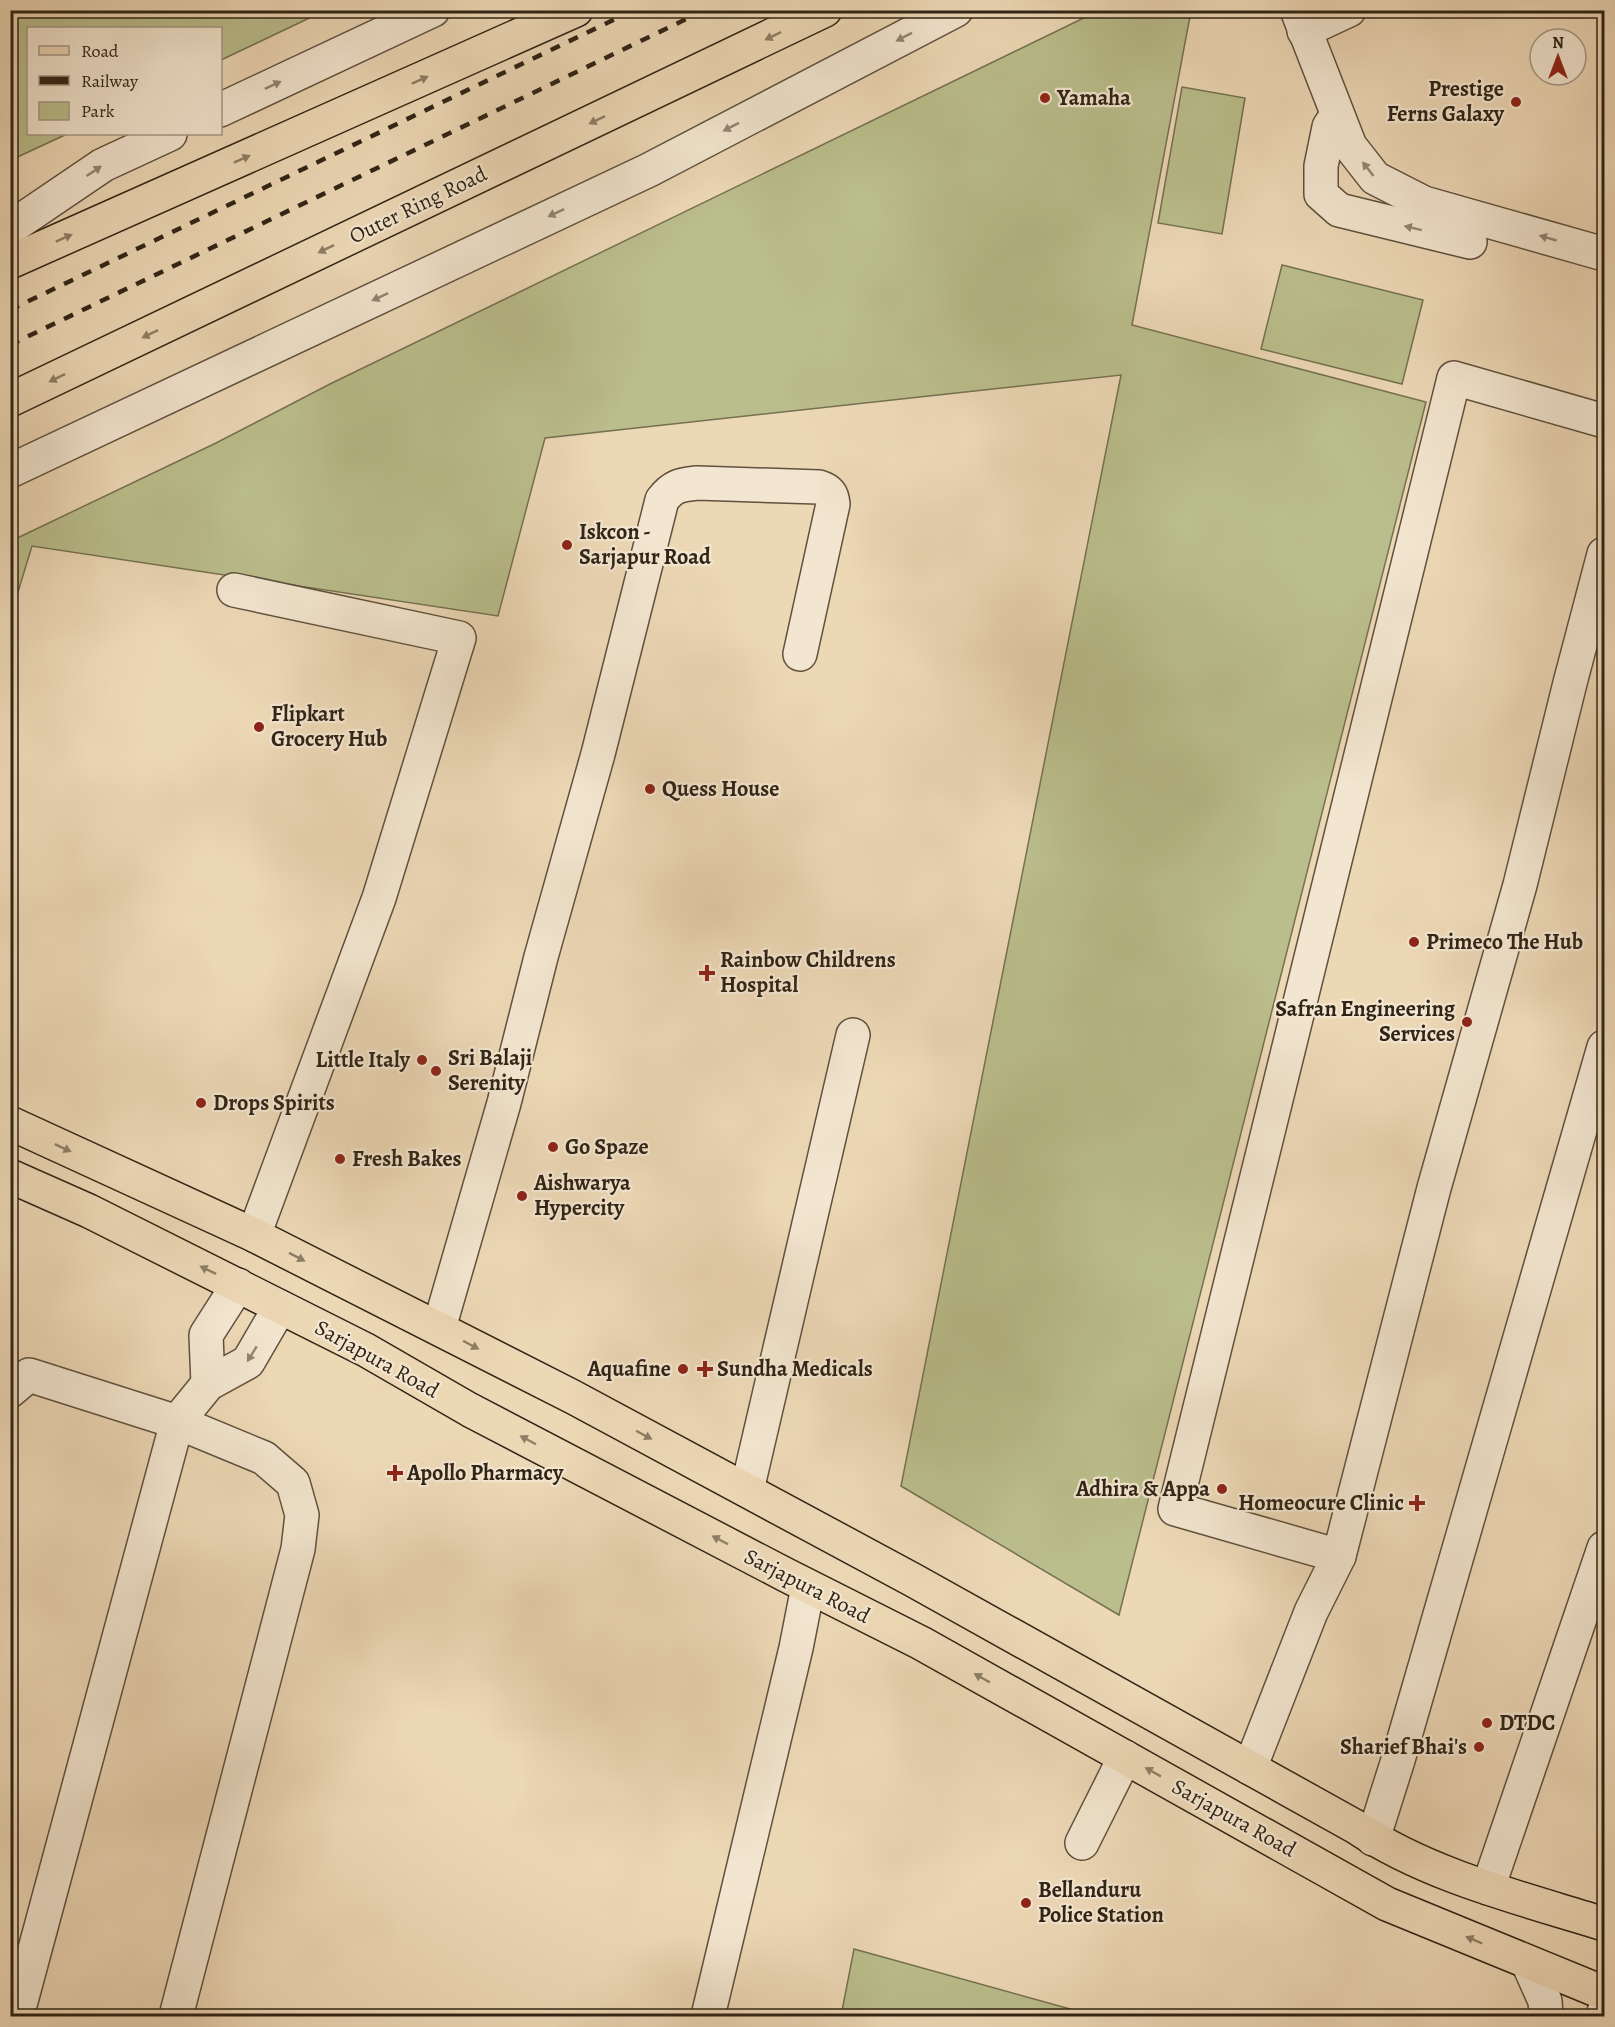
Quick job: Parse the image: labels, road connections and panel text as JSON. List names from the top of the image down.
{
  "streets": {
    "main road": ["Outer Ring Road", "Sarjapura Road"]
  },
  "places": {
    "other": [
      "Yamaha",
      "Prestige Ferns Galaxy",
      "Iskcon - Sarjapur Road",
      "Flipkart Grocery Hub",
      "Quess House",
      "Primeco The Hub",
      "Safran Engineering Services",
      "Little Italy",
      "Sri Balaji Serenity",
      "Drops Spirits",
      "Go Spaze",
      "Fresh Bakes",
      "Aishwarya Hypercity",
      "Aquafine",
      "Adhira & Appa",
      "DTDC",
      "Sharief Bhai's",
      "Bellanduru Police Station"
    ],
    "health": [
      "Rainbow Childrens Hospital",
      "Sundha Medicals",
      "Apollo Pharmacy",
      "Homeocure Clinic"
    ]
  },
  "legend": ["Road", "Railway", "Park"],
  "north": "top"
}
